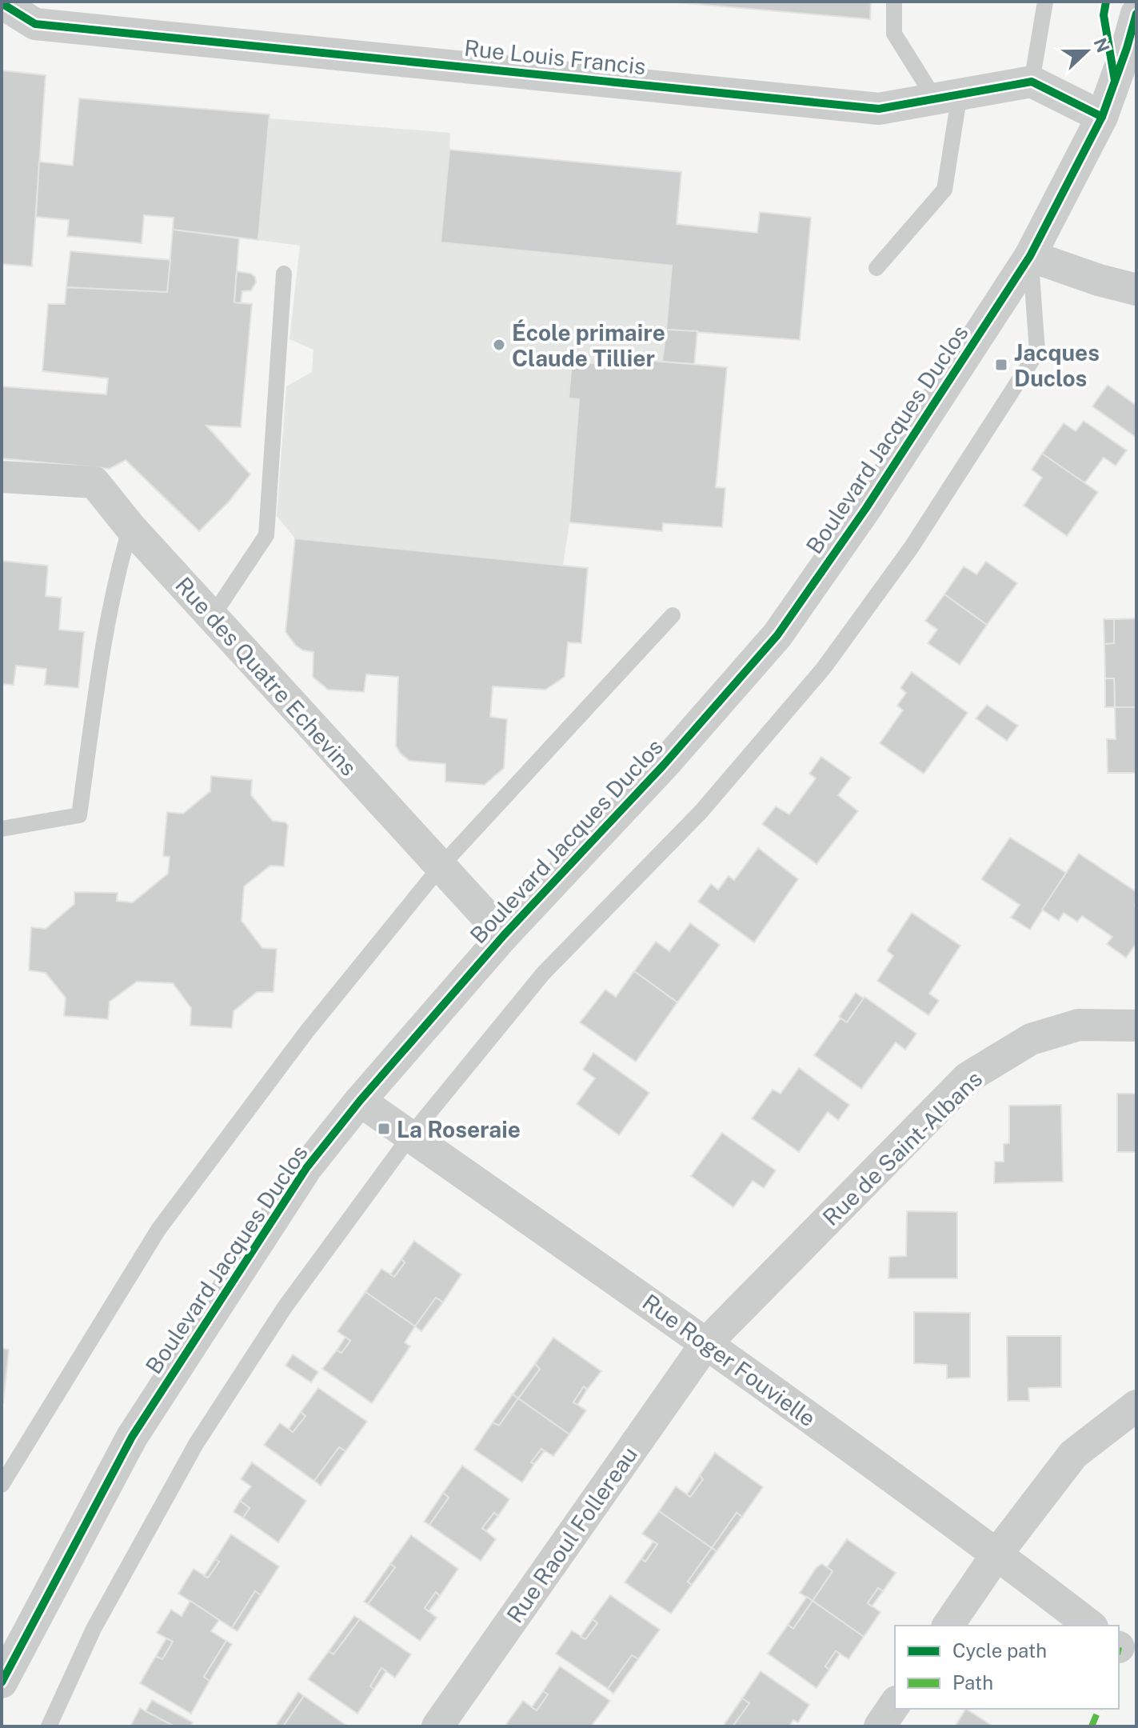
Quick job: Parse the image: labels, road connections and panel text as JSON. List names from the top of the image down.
{
  "streets": {
    "street": [
      "Rue Louis Francis",
      "Boulevard Jacques Duclos",
      "Rue des Quatre Echevins",
      "Rue de Saint-Albans",
      "Rue Roger Fouvielle",
      "Rue Raoul Follereau"
    ]
  },
  "crossings": [
    ["Boulevard Jacques Duclos", "Rue des Quatre Echevins"],
    ["Boulevard Jacques Duclos", "Rue Roger Fouvielle"],
    ["Rue de Saint-Albans", "Rue Roger Fouvielle"],
    ["Rue de Saint-Albans", "Rue Raoul Follereau"],
    ["Rue Roger Fouvielle", "Rue Raoul Follereau"]
  ],
  "places": {
    "other": ["École primaire Claude Tillier"],
    "transit": ["Jacques Duclos", "La Roseraie"]
  },
  "legend": ["Cycle path", "Path"],
  "north": "right"
}
